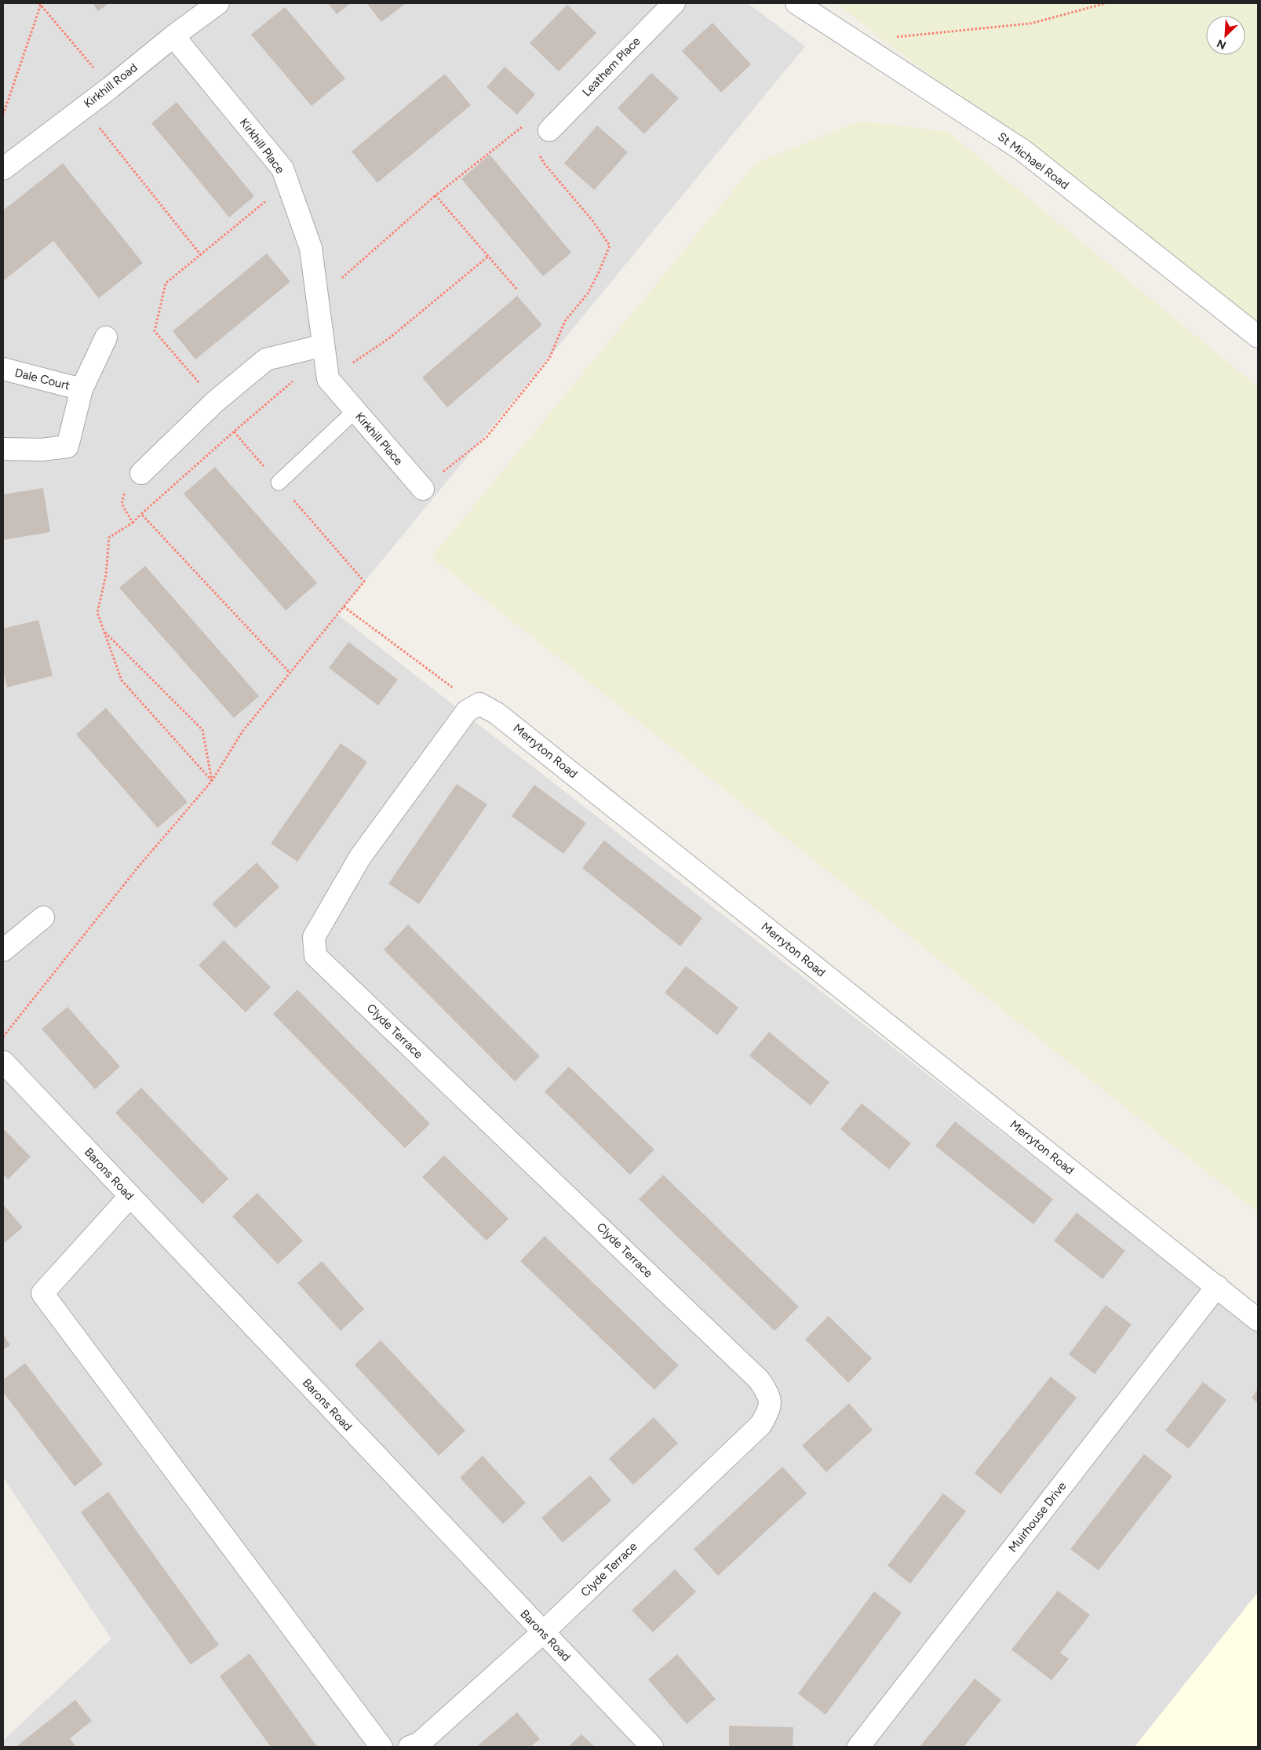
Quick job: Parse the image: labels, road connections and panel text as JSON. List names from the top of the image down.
{
  "streets": {
    "street": [
      "Leathem Place",
      "Kirkhill Road",
      "Kirkhill Place",
      "St Michael Road",
      "Dale Court",
      "Merryton Road",
      "Clyde Terrace",
      "Barons Road",
      "Muirhouse Drive"
    ]
  },
  "crossings": [
    ["Kirkhill Road", "Kirkhill Place"],
    ["Merryton Road", "Clyde Terrace"],
    ["Merryton Road", "Muirhouse Drive"],
    ["Clyde Terrace", "Barons Road"]
  ],
  "north": "bottom left"
}
